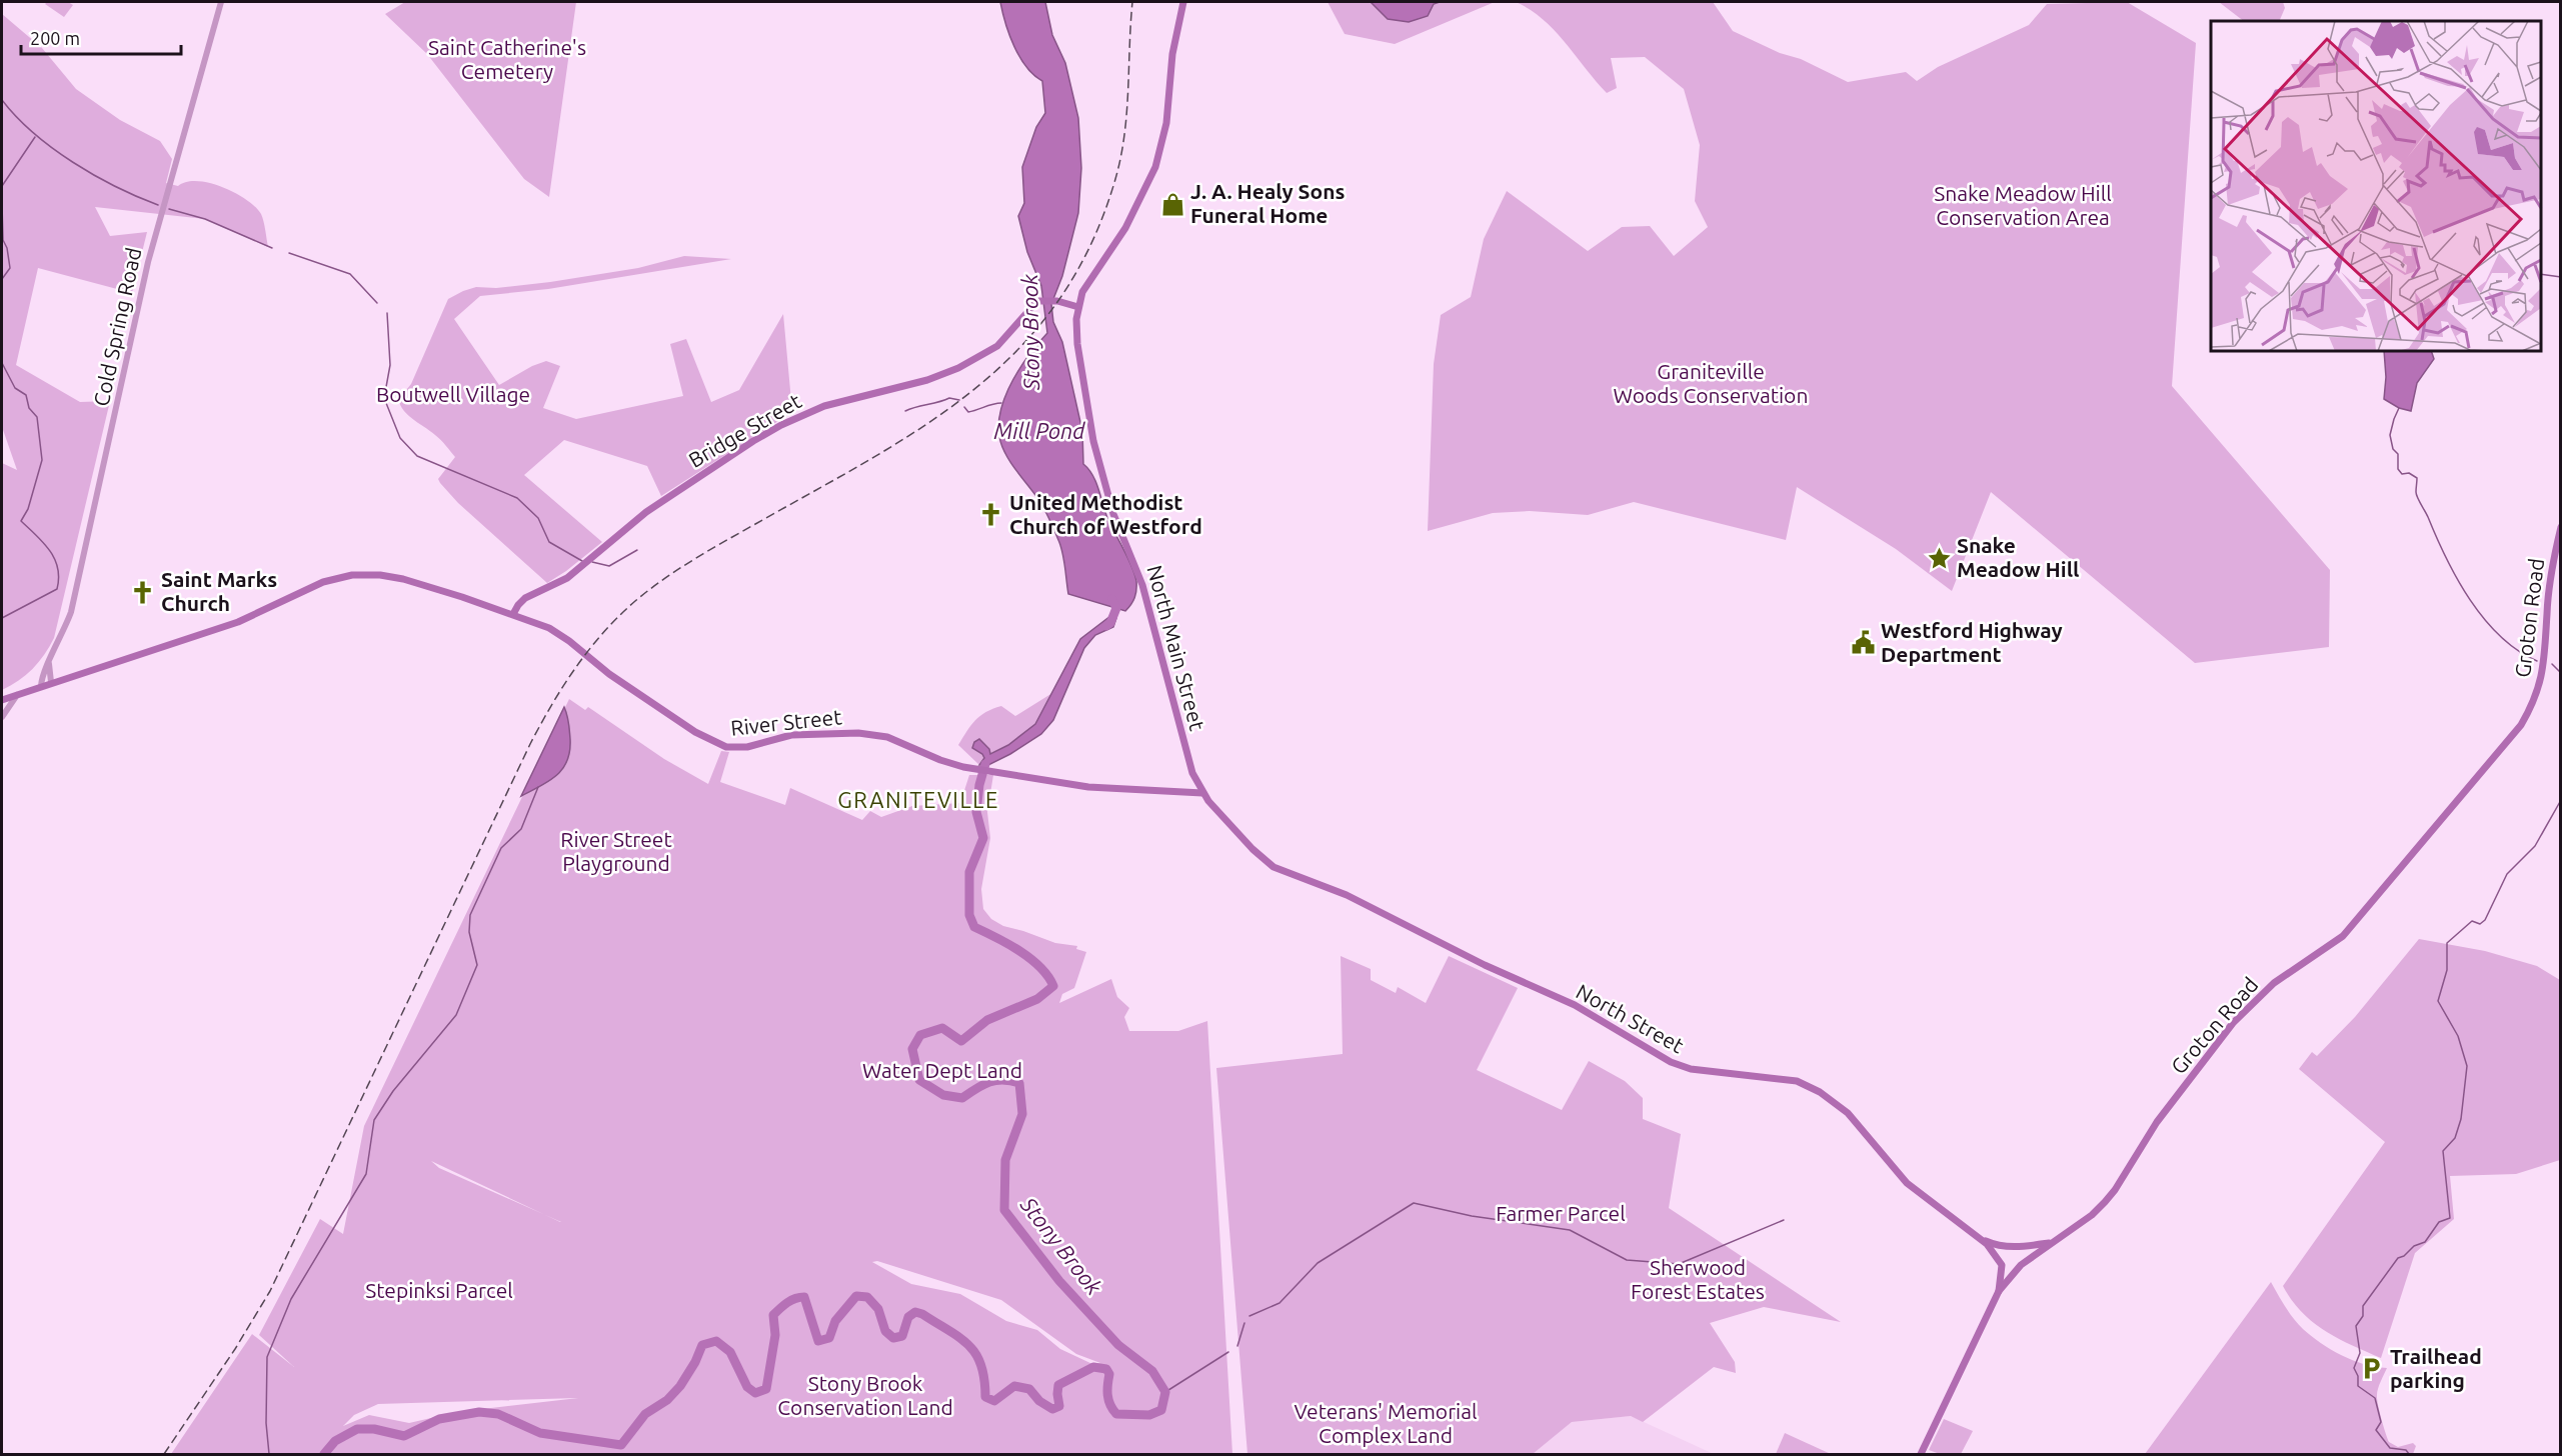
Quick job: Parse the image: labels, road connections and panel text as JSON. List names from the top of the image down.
{
  "streets": {
    "main road": [
      "Bridge Street",
      "Groton Road",
      "North Main Street",
      "River Street",
      "North Street"
    ],
    "street": ["Cold Spring Road"]
  },
  "crossings": [
    ["Cold Spring Road", "River Street"],
    ["Bridge Street", "North Main Street"],
    ["Bridge Street", "River Street"],
    ["Groton Road", "North Street"],
    ["North Main Street", "River Street"],
    ["North Main Street", "North Street"],
    ["River Street", "North Street"]
  ],
  "districts": ["GRANITEVILLE"],
  "water": ["Stony Brook", "Mill Pond"],
  "parks": [
    "Saint Catherine's Cemetery",
    "Snake Meadow Hill Conservation Area",
    "Graniteville Woods Conservation",
    "Boutwell Village",
    "River Street Playground",
    "Water Dept Land",
    "Farmer Parcel",
    "Sherwood Forest Estates",
    "Stepinksi Parcel",
    "Stony Brook Conservation Land",
    "Veterans' Memorial Complex Land"
  ],
  "places": {
    "shop": ["J. A. Healy Sons Funeral Home"],
    "church": ["United Methodist Church of Westford", "Saint Marks Church"],
    "place": ["Snake Meadow Hill"],
    "public building": ["Westford Highway Department"],
    "parking": ["Trailhead parking"]
  },
  "scale_bar": "200 m"
}
